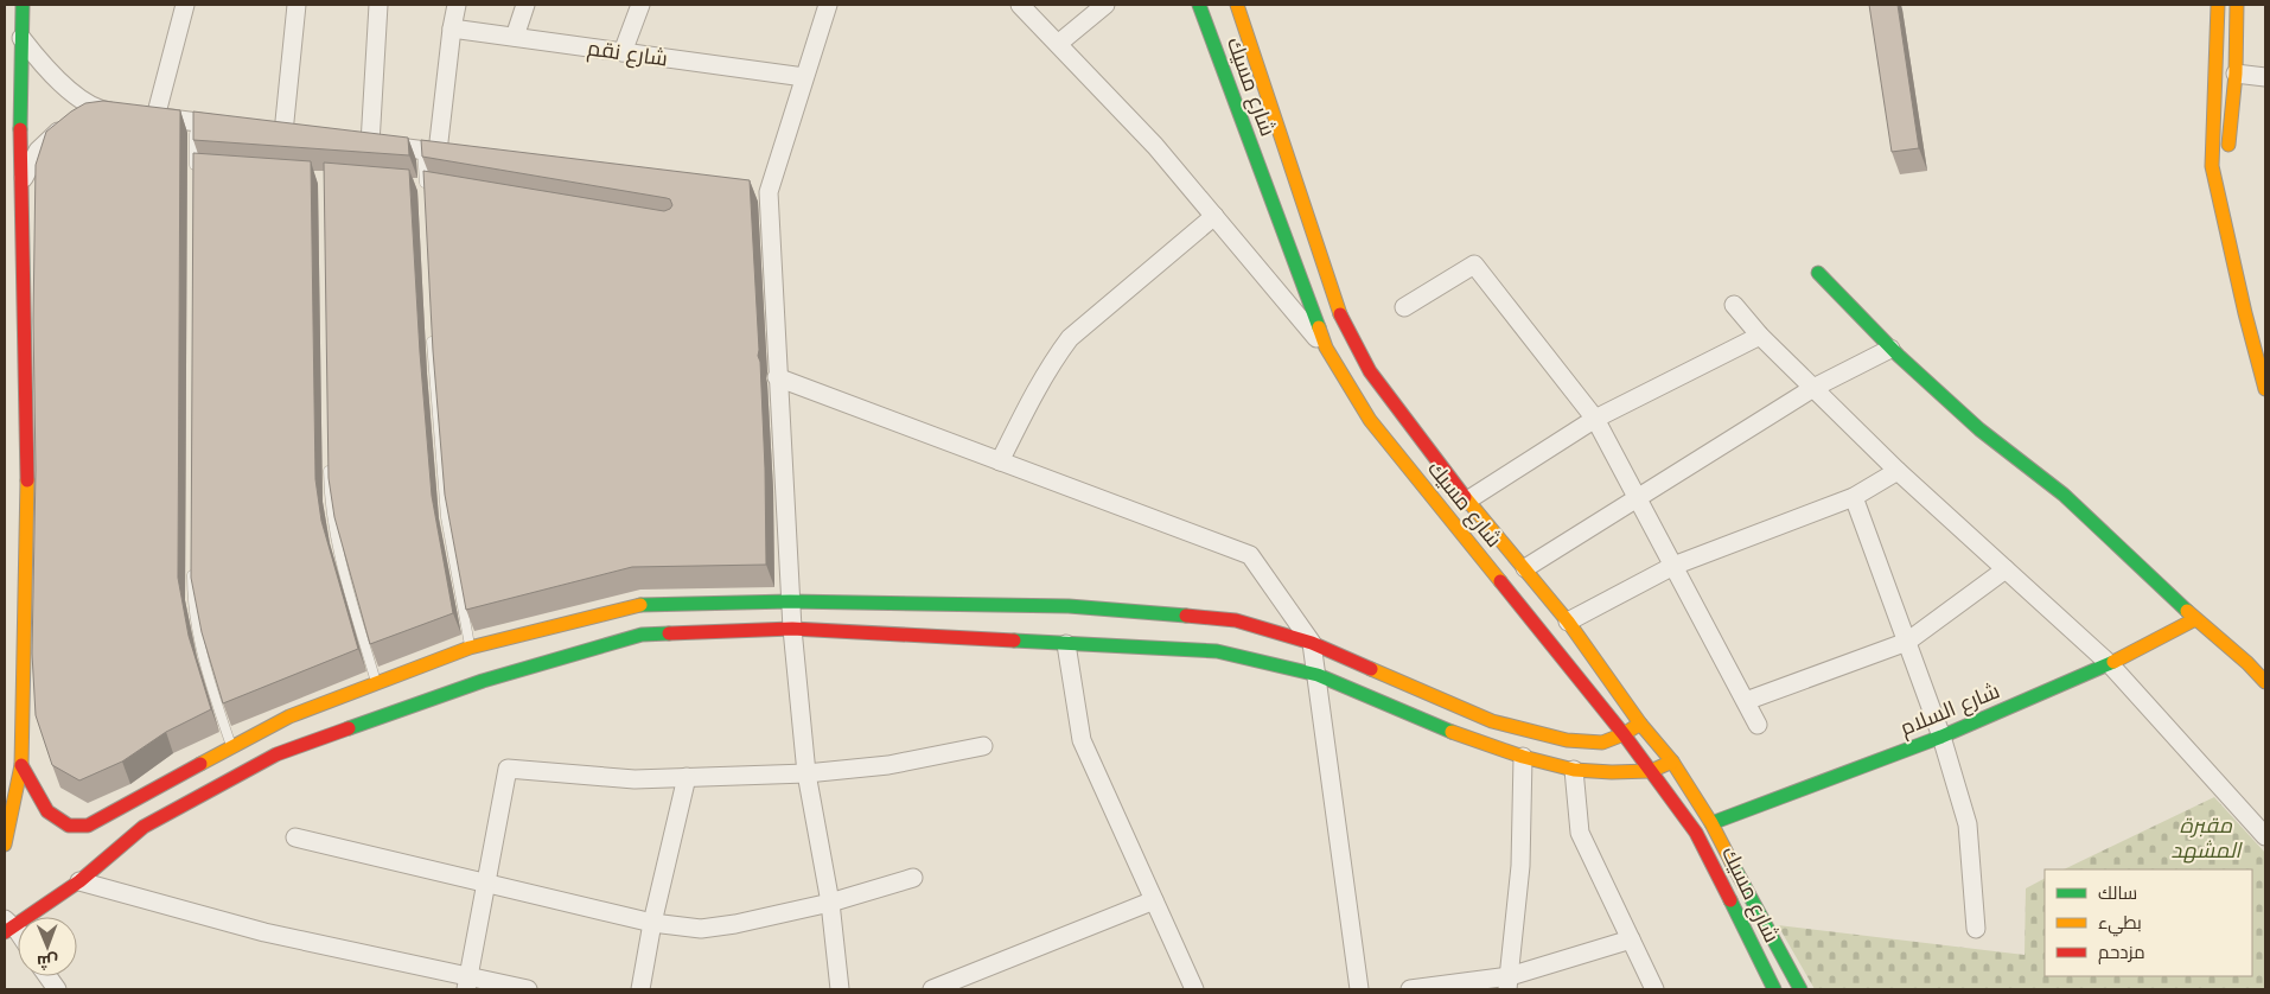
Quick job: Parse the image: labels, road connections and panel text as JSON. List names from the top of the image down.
{
  "streets": {
    "street": ["شارع نقم", "شارع مسيك", "شارع السلام"]
  },
  "crossings": [
    ["شارع مسيك", "شارع السلام"]
  ],
  "parks": ["مقبرة المشهد"],
  "legend": ["سالك", "بطيء", "مزدحم"],
  "north": "bottom"
}
